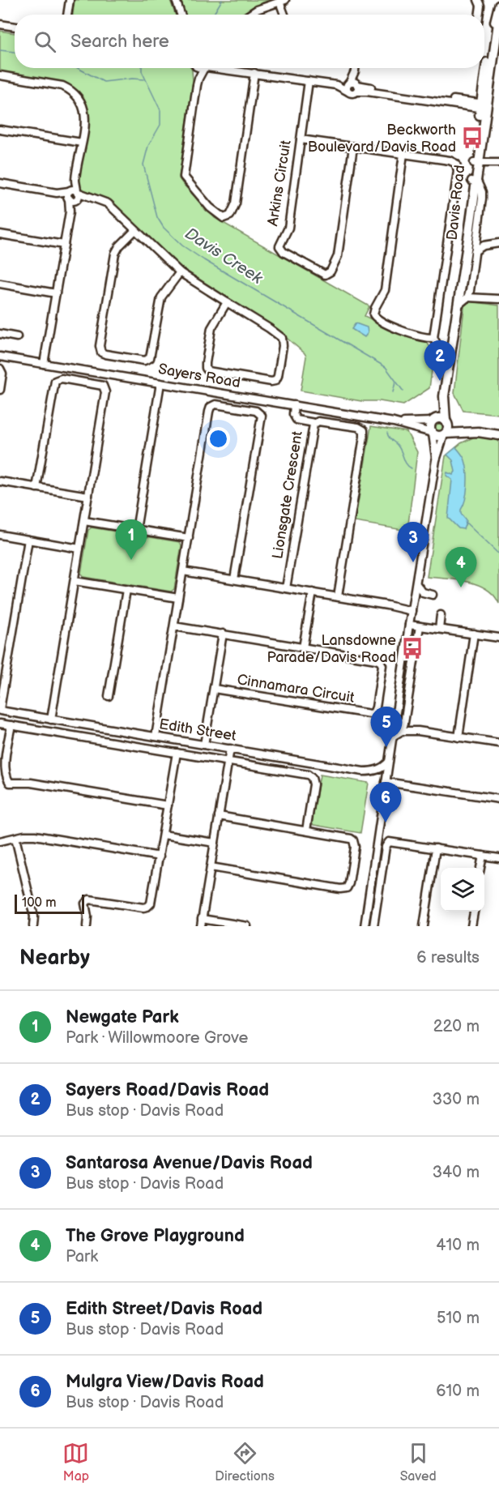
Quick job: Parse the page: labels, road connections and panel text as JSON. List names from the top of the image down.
{
  "streets": {
    "main road": ["Davis Road"],
    "street": [
      "Arkins Circuit",
      "Sayers Road",
      "Lionsgate Crescent",
      "Cinnamara Circuit",
      "Edith Street"
    ]
  },
  "crossings": [
    ["Davis Road", "Sayers Road"]
  ],
  "water": ["Davis Creek"],
  "places": {
    "bus stop": ["Beckworth Boulevard/Davis Road", "Lansdowne Parade/Davis Road"]
  },
  "scale_bar": "100 m",
  "page": {
    "search": "Search here",
    "pins": [
      "2",
      "1",
      "3",
      "4",
      "5",
      "6"
    ],
    "scale": "100 m",
    "heading": ["Nearby", "6 results"],
    "list": [
      {
        "mark": "1",
        "name": "Newgate Park",
        "note": "Park · Willowmoore Grove",
        "value": "220 m"
      },
      {
        "mark": "2",
        "name": "Sayers Road/Davis Road",
        "note": "Bus stop · Davis Road",
        "value": "330 m"
      },
      {
        "mark": "3",
        "name": "Santarosa Avenue/Davis Road",
        "note": "Bus stop · Davis Road",
        "value": "340 m"
      },
      {
        "mark": "4",
        "name": "The Grove Playground",
        "note": "Park",
        "value": "410 m"
      },
      {
        "mark": "5",
        "name": "Edith Street/Davis Road",
        "note": "Bus stop · Davis Road",
        "value": "510 m"
      },
      {
        "mark": "6",
        "name": "Mulgra View/Davis Road",
        "note": "Bus stop · Davis Road",
        "value": "610 m"
      }
    ],
    "nav": ["Map", "Directions", "Saved"]
  }
}
